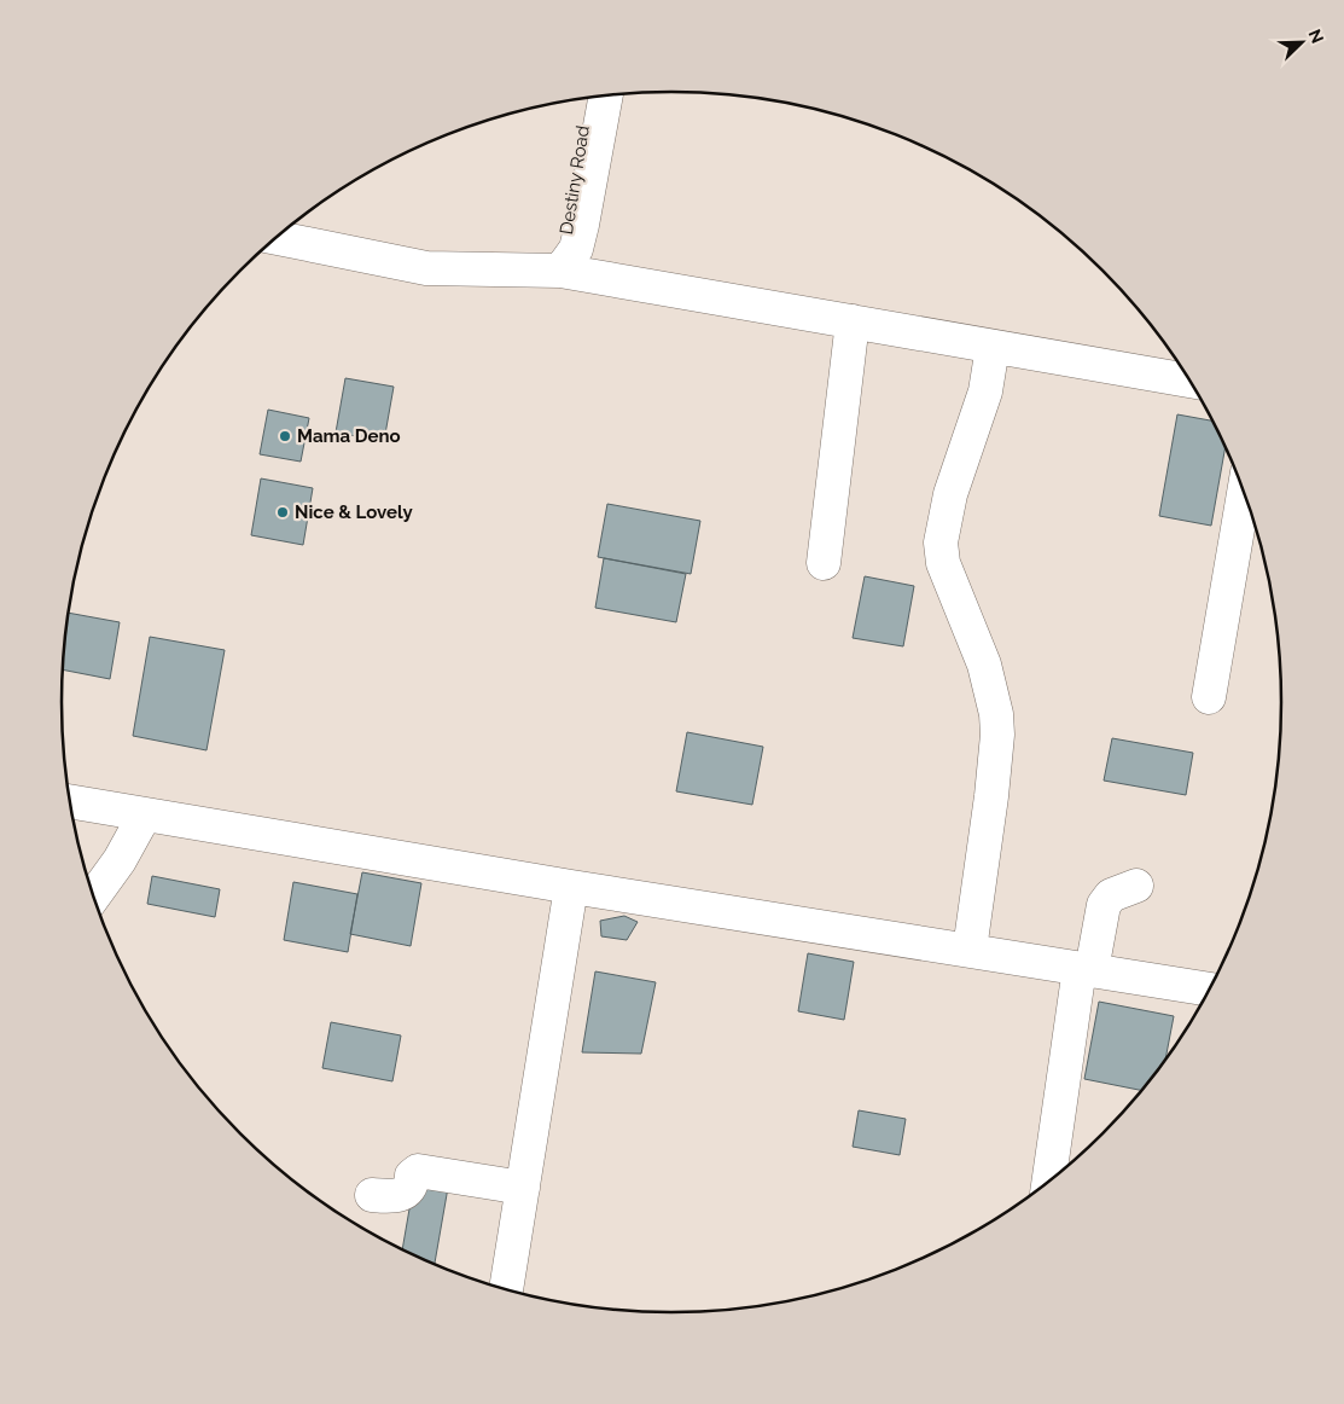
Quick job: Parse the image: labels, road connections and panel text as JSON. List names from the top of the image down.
{
  "streets": {
    "street": ["Destiny Road"]
  },
  "places": ["Mama Deno", "Nice & Lovely"],
  "north": "top right"
}
